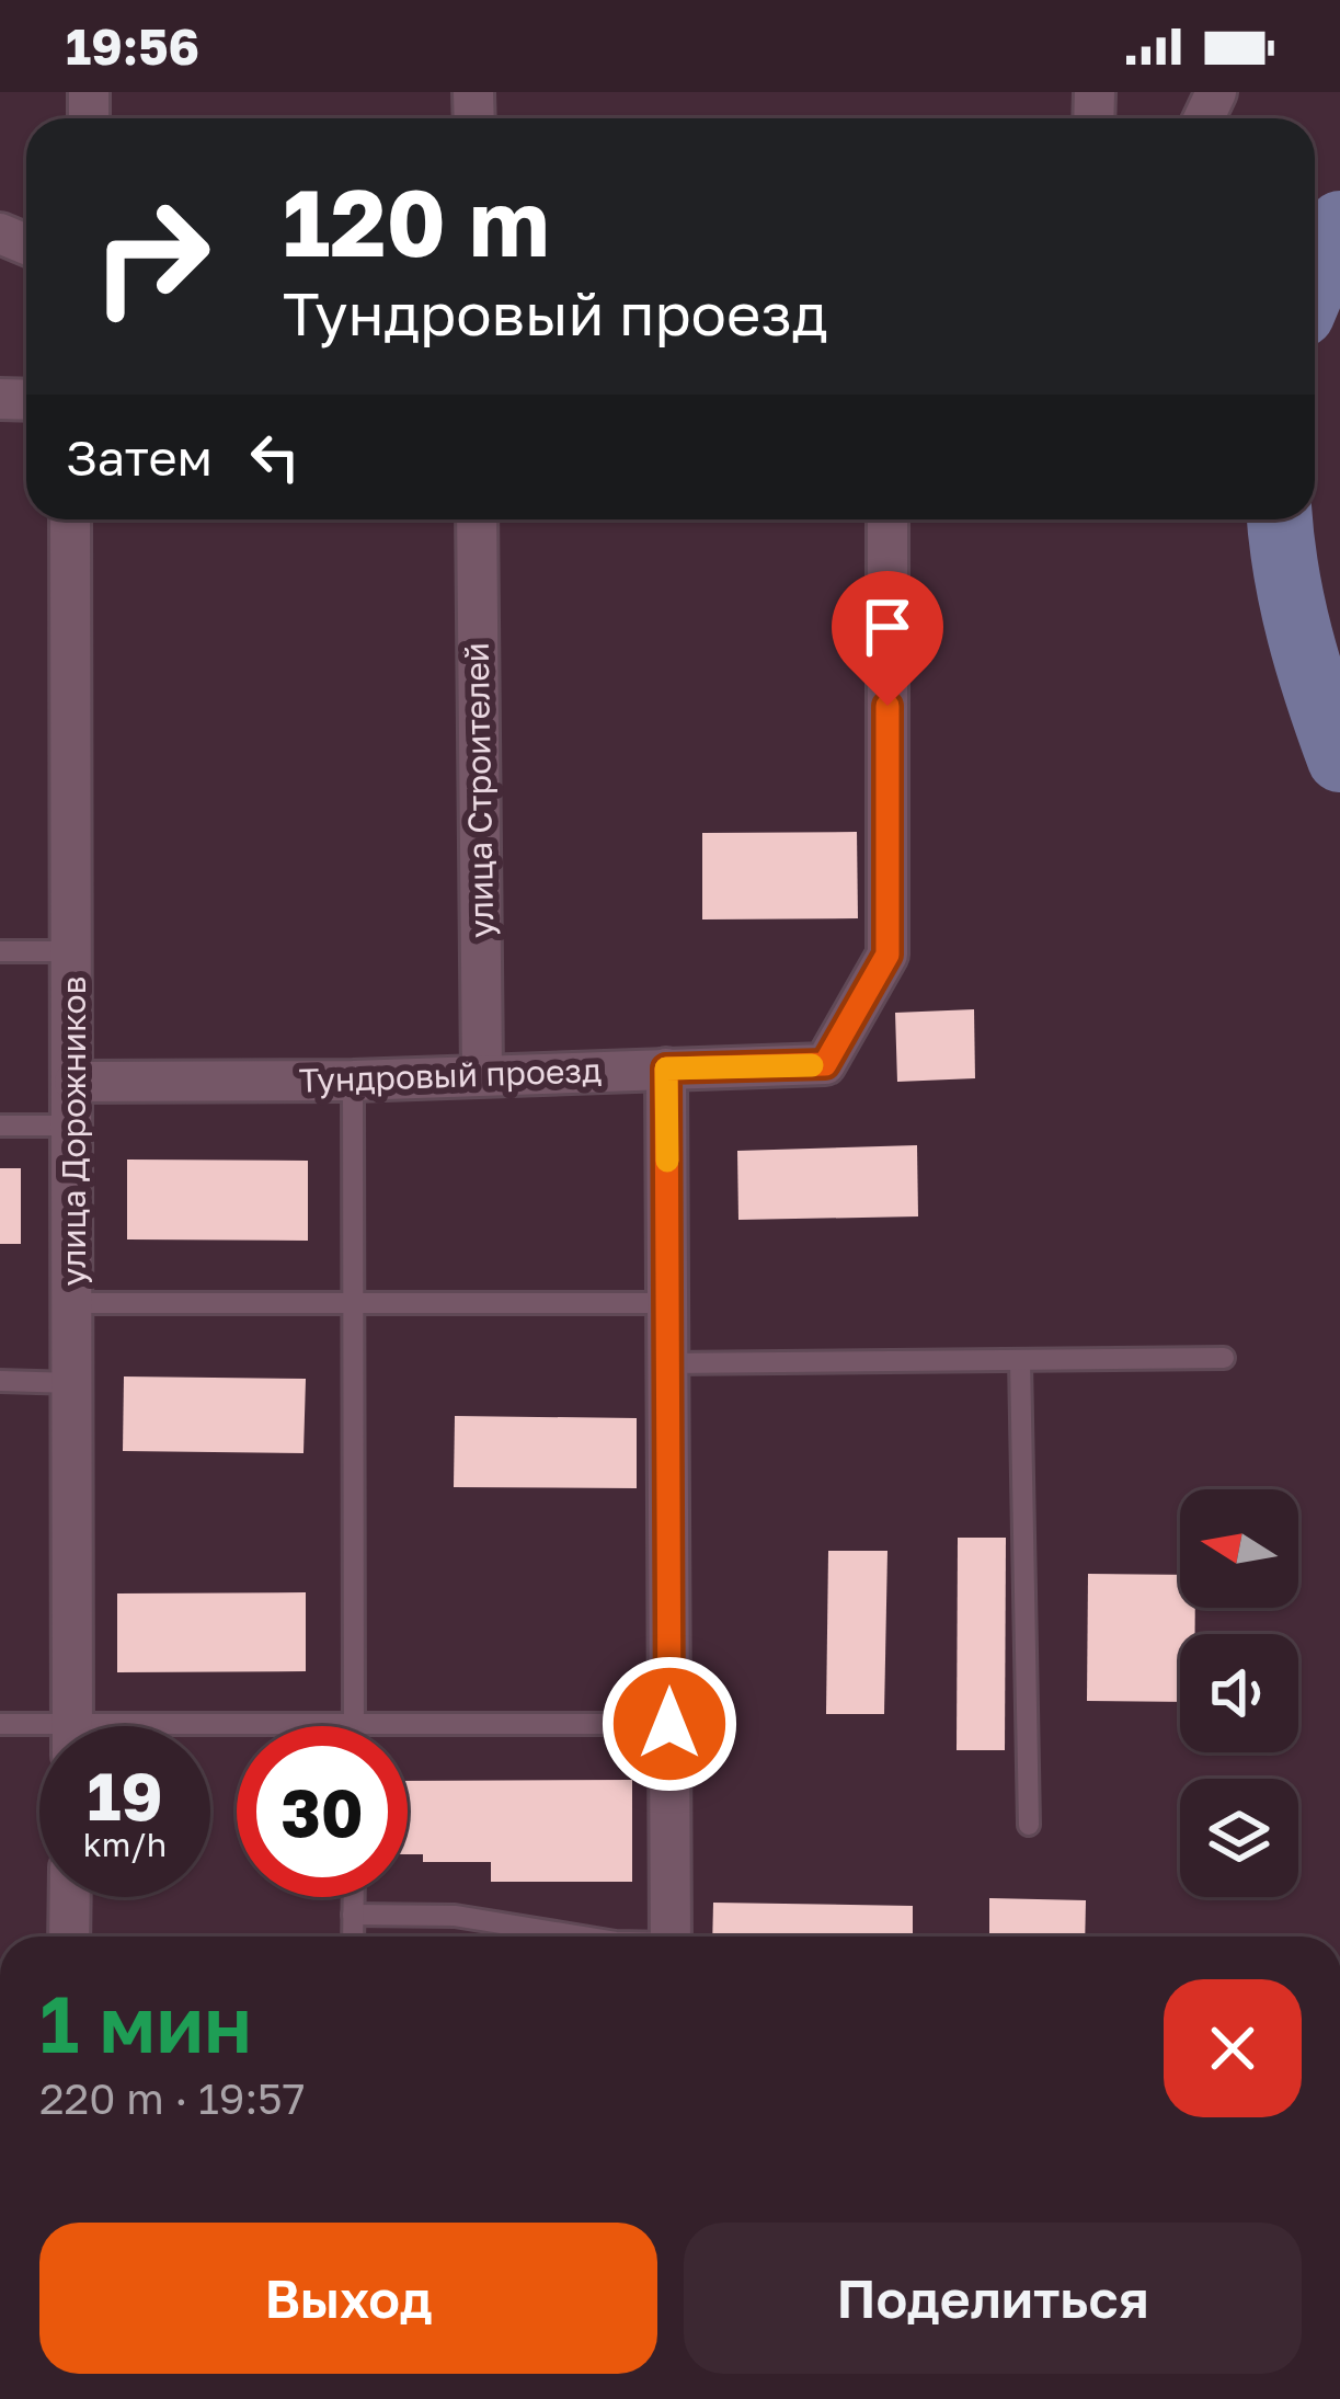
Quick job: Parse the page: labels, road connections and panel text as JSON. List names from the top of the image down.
{
  "streets": {
    "street": ["улица Строителей", "Тундровый проезд", "улица Дорожников"]
  },
  "crossings": [
    ["улица Строителей", "Тундровый проезд"],
    ["Тундровый проезд", "улица Дорожников"]
  ],
  "north": "left",
  "page": {
    "status": "19:56",
    "turn": ["120 m", "Тундровый проезд"],
    "then": "Затем",
    "speed": "19 km/h",
    "limit": "30",
    "heading": ["1 мин", "220 m · 19:57"],
    "buttons": ["Выход", "Поделиться"]
  }
}
